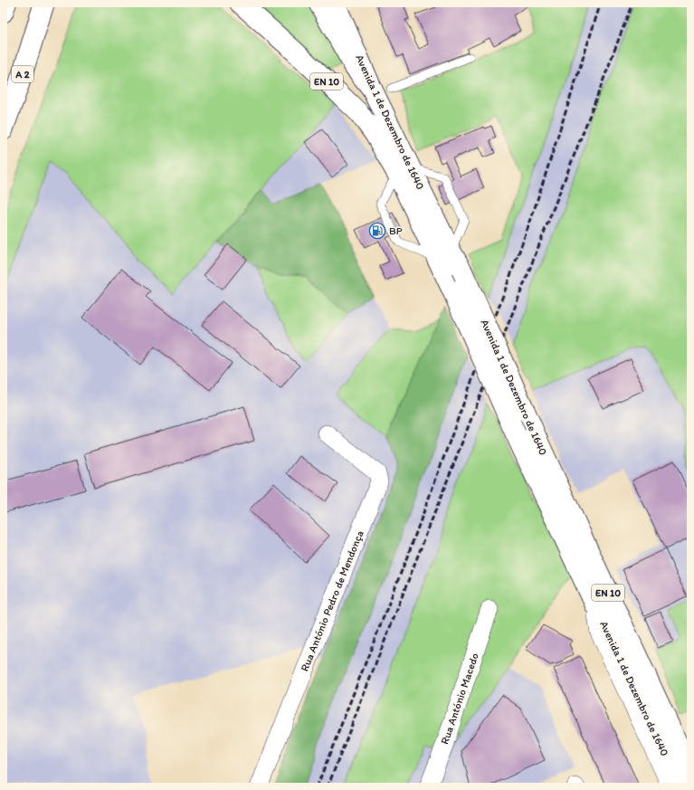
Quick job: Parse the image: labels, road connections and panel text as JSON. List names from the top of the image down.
{
  "streets": {
    "main road": ["A 2", "EN 10", "Avenida 1 de Dezembro de 1640"],
    "street": ["Rua António Pedro de Mendonça", "Rua António Macedo"]
  },
  "crossings": [
    ["EN 10", "Avenida 1 de Dezembro de 1640"]
  ],
  "places": {
    "fuel station": ["BP"]
  }
}
